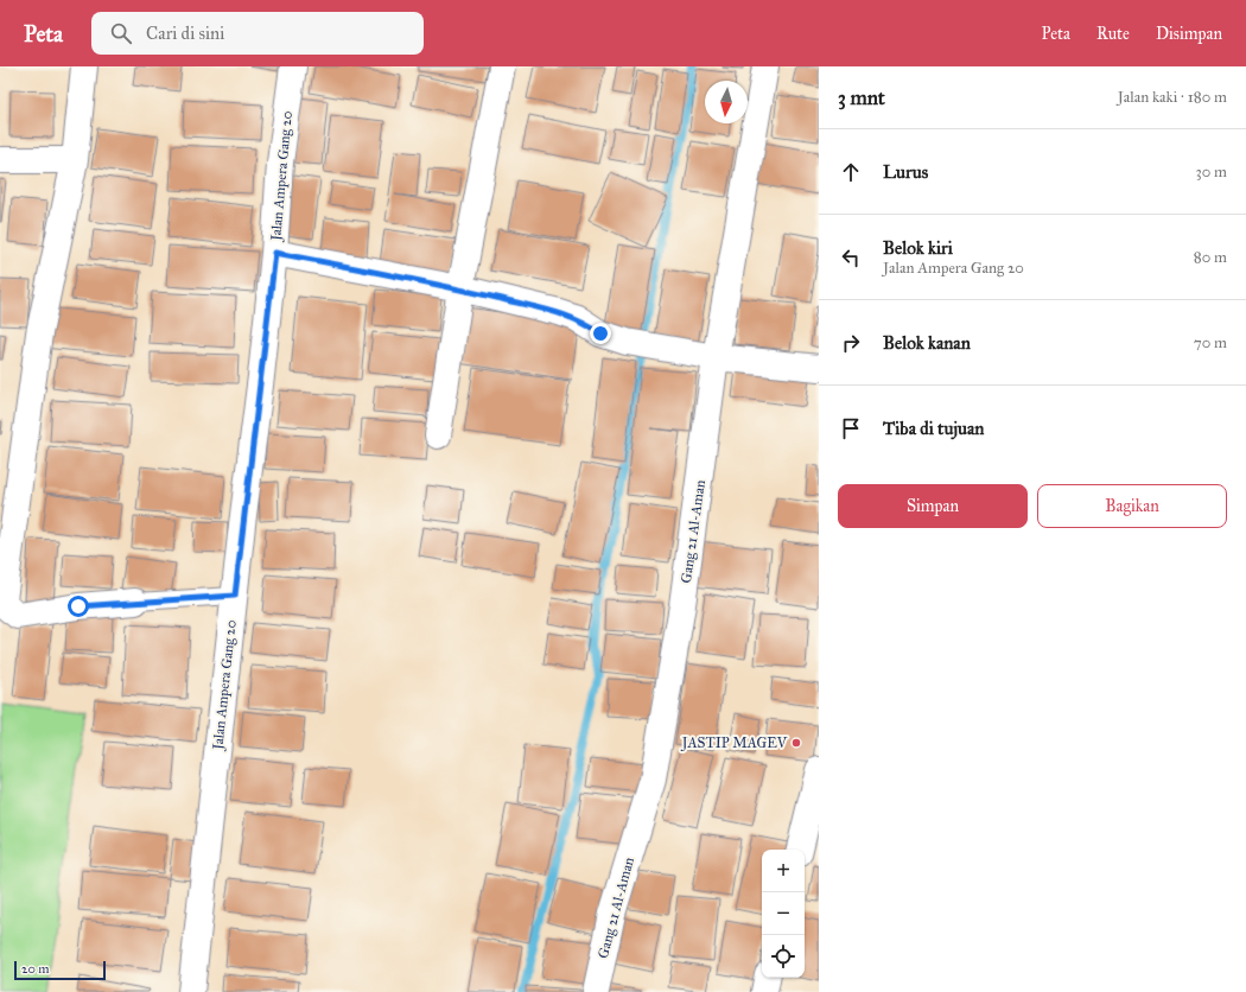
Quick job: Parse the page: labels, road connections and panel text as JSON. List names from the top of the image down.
{
  "streets": {
    "street": ["Jalan Ampera Gang 20", "Gang 21 Al-Aman"]
  },
  "places": ["JASTIP MAGEV"],
  "scale_bar": "20 m",
  "north": "bottom",
  "page": {
    "header": "Peta",
    "search": "Cari di sini",
    "nav": ["Peta", "Rute", "Disimpan"],
    "heading": ["3 mnt", "Jalan kaki · 180 m"],
    "list": [
      ["Lurus", "30 m"],
      ["Belok kiri", "Jalan Ampera Gang 20", "80 m"],
      ["Belok kanan", "70 m"],
      "Tiba di tujuan"
    ],
    "buttons": ["Simpan", "Bagikan"],
    "map_buttons": ["+", "−"],
    "scale": "20 m"
  }
}
